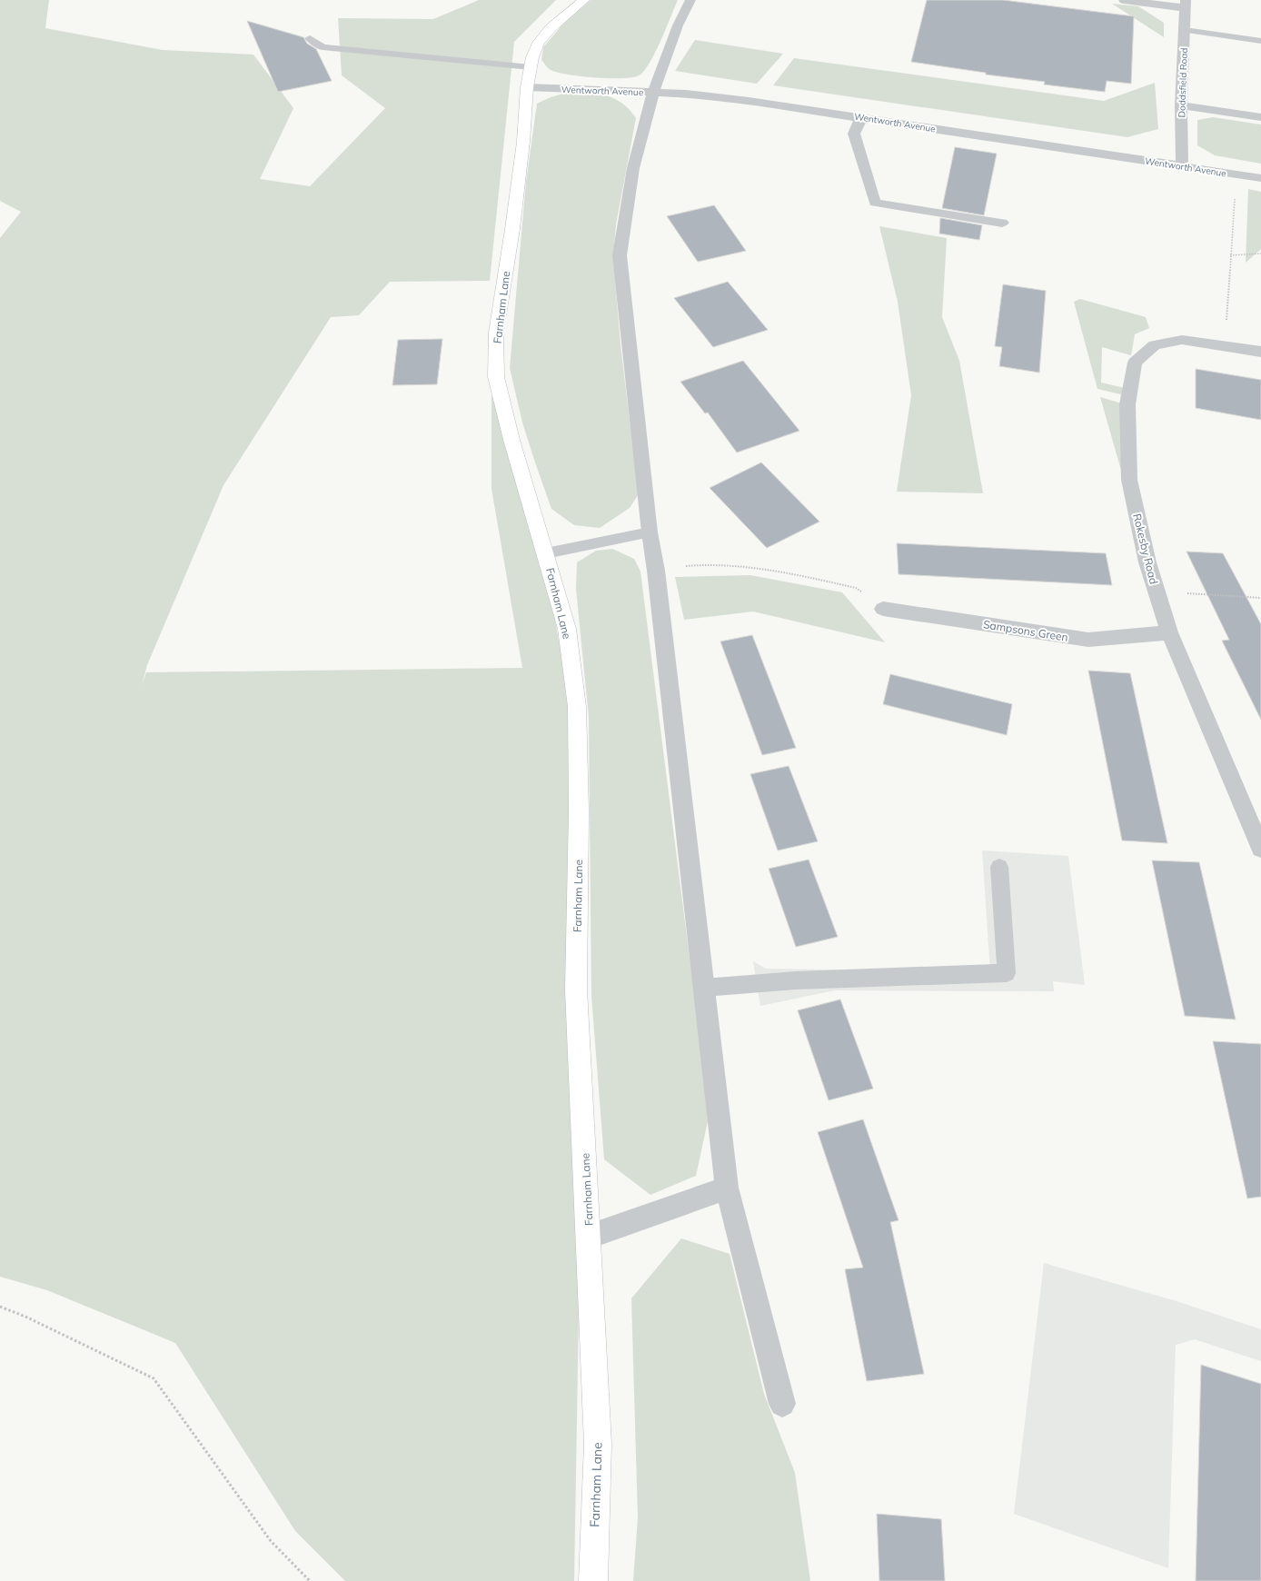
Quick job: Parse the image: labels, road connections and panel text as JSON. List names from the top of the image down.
{
  "streets": {
    "street": [
      "Doddsfield Road",
      "Wentworth Avenue",
      "Farnham Lane",
      "Rokesby Road",
      "Sampsons Green"
    ]
  },
  "crossings": [
    ["Doddsfield Road", "Wentworth Avenue"],
    ["Wentworth Avenue", "Farnham Lane"],
    ["Rokesby Road", "Sampsons Green"]
  ]
}
